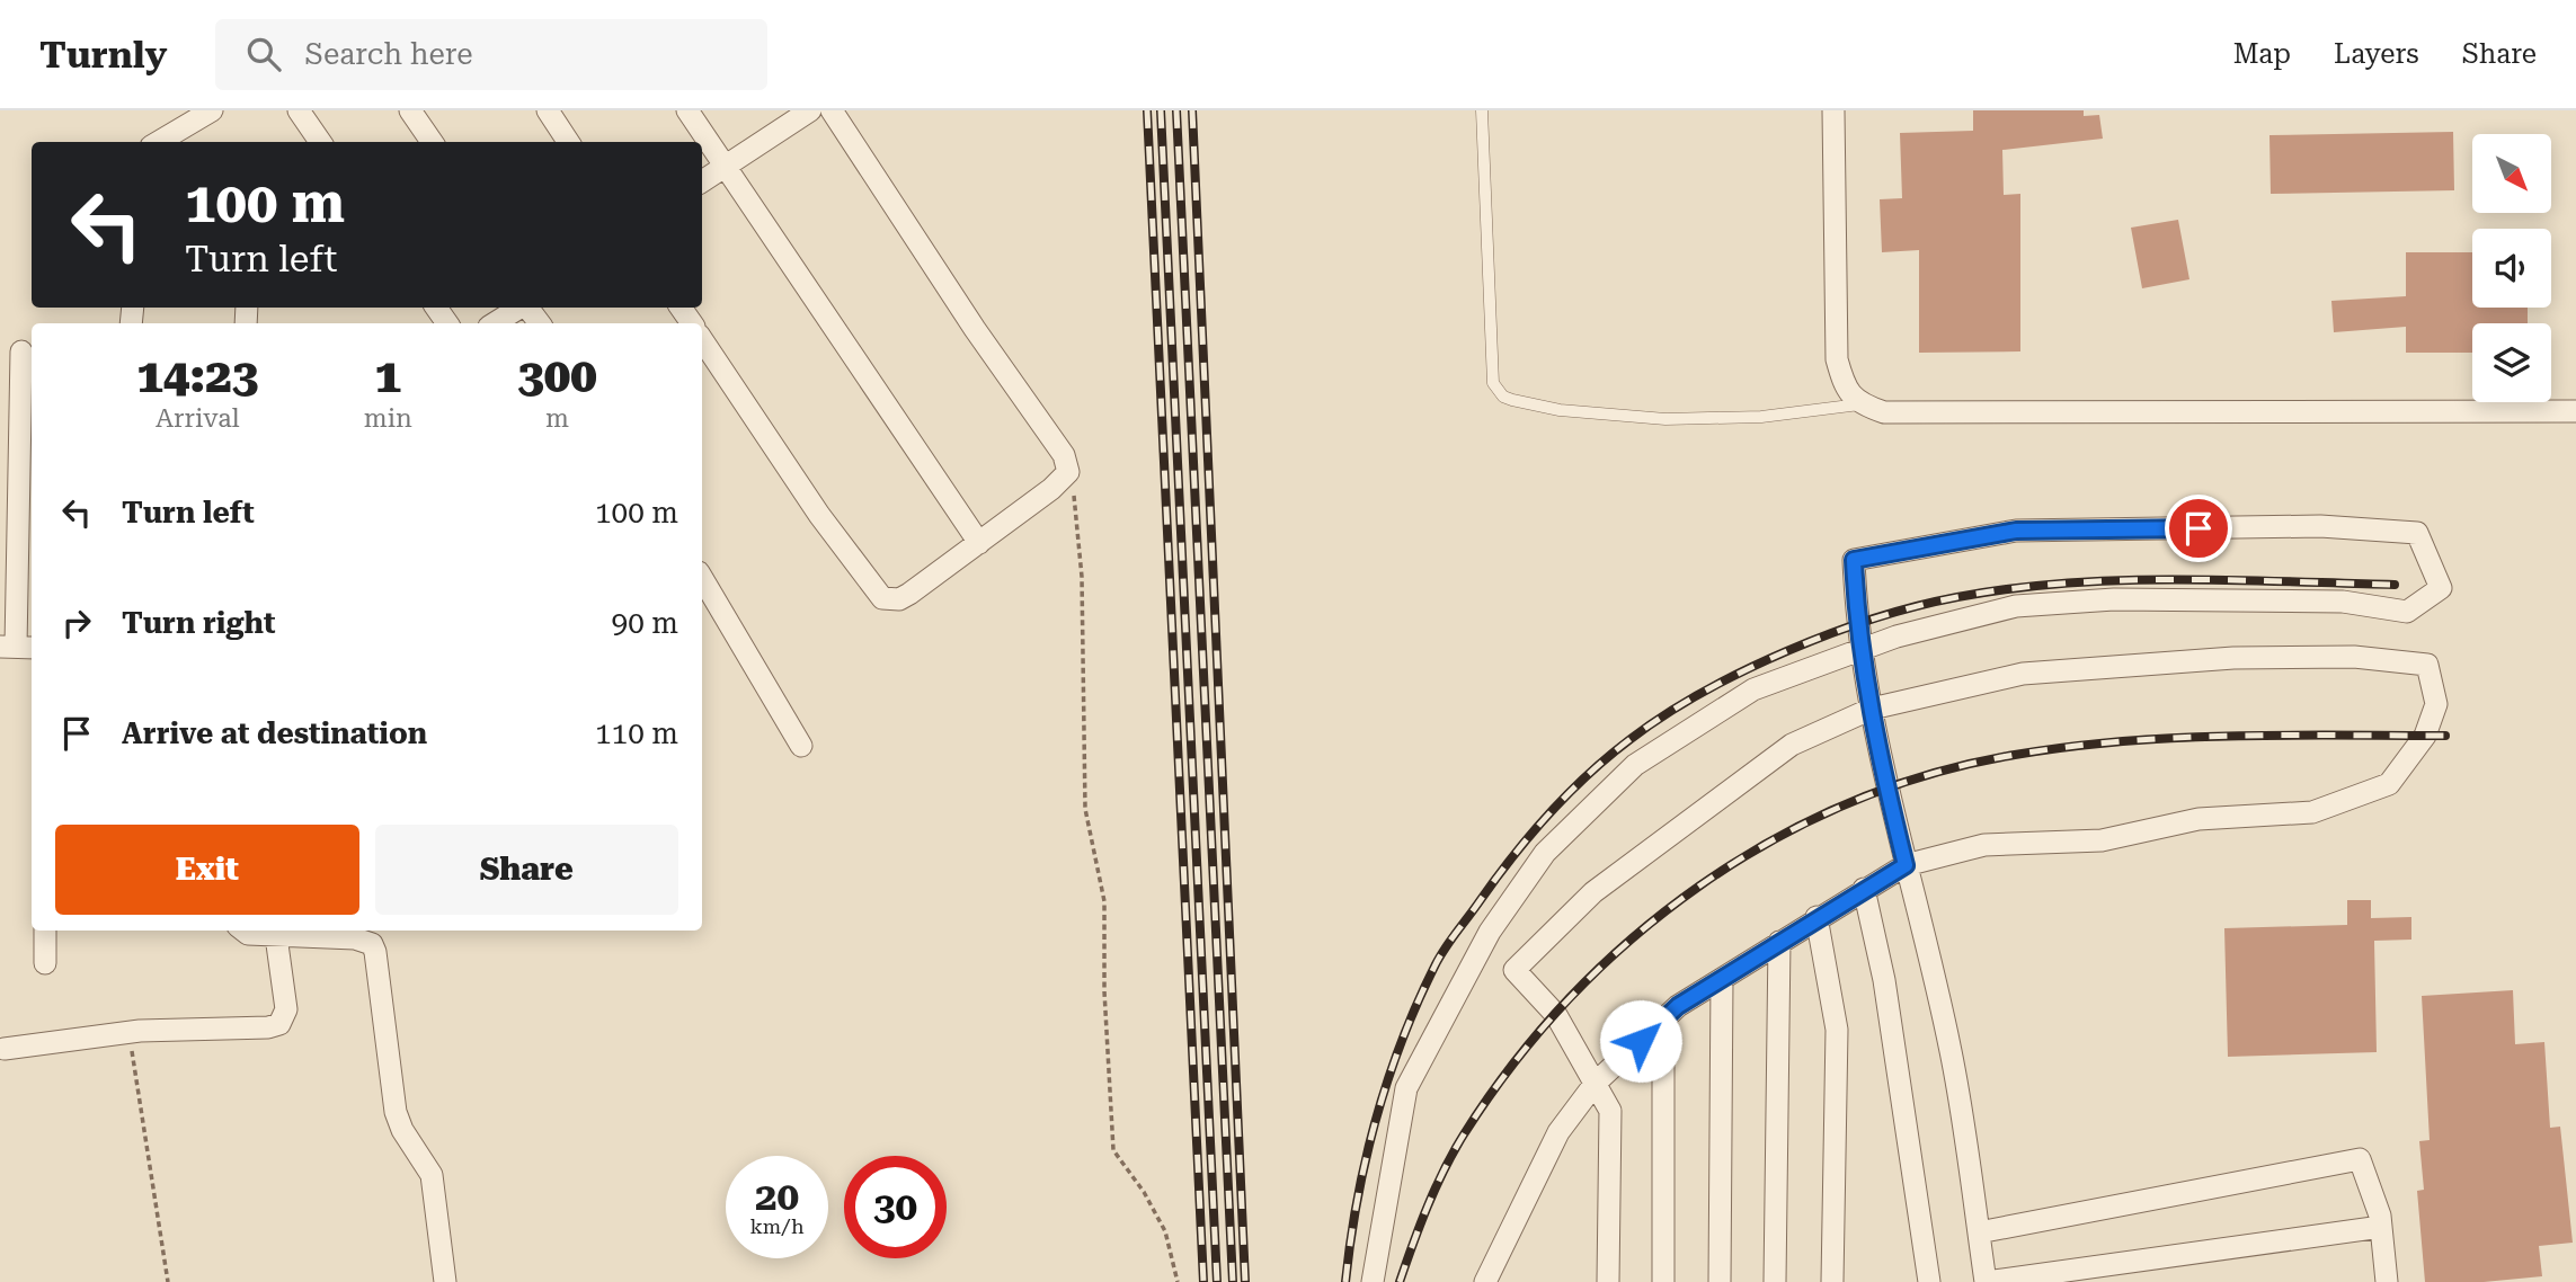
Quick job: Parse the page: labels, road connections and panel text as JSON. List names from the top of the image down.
{
  "north": "bottom right",
  "page": {
    "header": "Turnly",
    "search": "Search here",
    "nav": ["Map", "Layers", "Share"],
    "turn": ["100 m", "Turn left"],
    "eta": [
      "14:23",
      "Arrival",
      "1",
      "min",
      "300",
      "m"
    ],
    "list": [
      {
        "name": "Turn left",
        "value": "100 m"
      },
      {
        "name": "Turn right",
        "value": "90 m"
      },
      {
        "name": "Arrive at destination",
        "value": "110 m"
      }
    ],
    "buttons": ["Exit", "Share"],
    "speed": "20 km/h",
    "limit": "30"
  }
}
